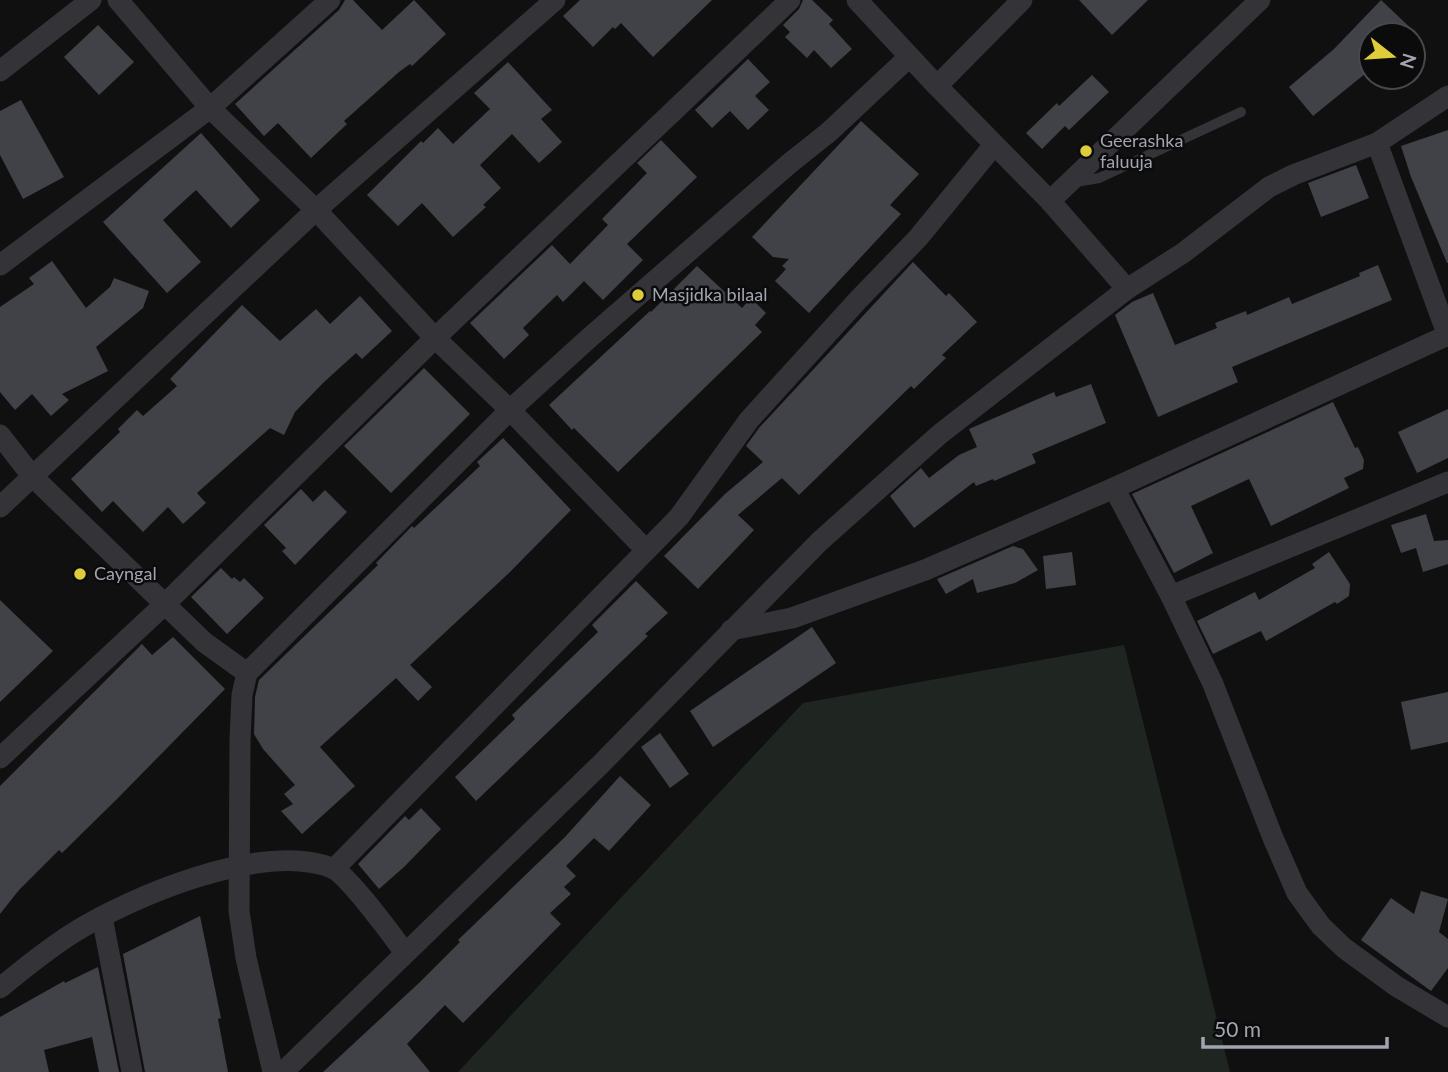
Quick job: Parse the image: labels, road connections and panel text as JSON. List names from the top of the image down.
{
  "places": ["Geerashka faluuja", "Masjidka bilaal", "Cayngal"],
  "scale_bar": "50 m",
  "north": "right"
}
